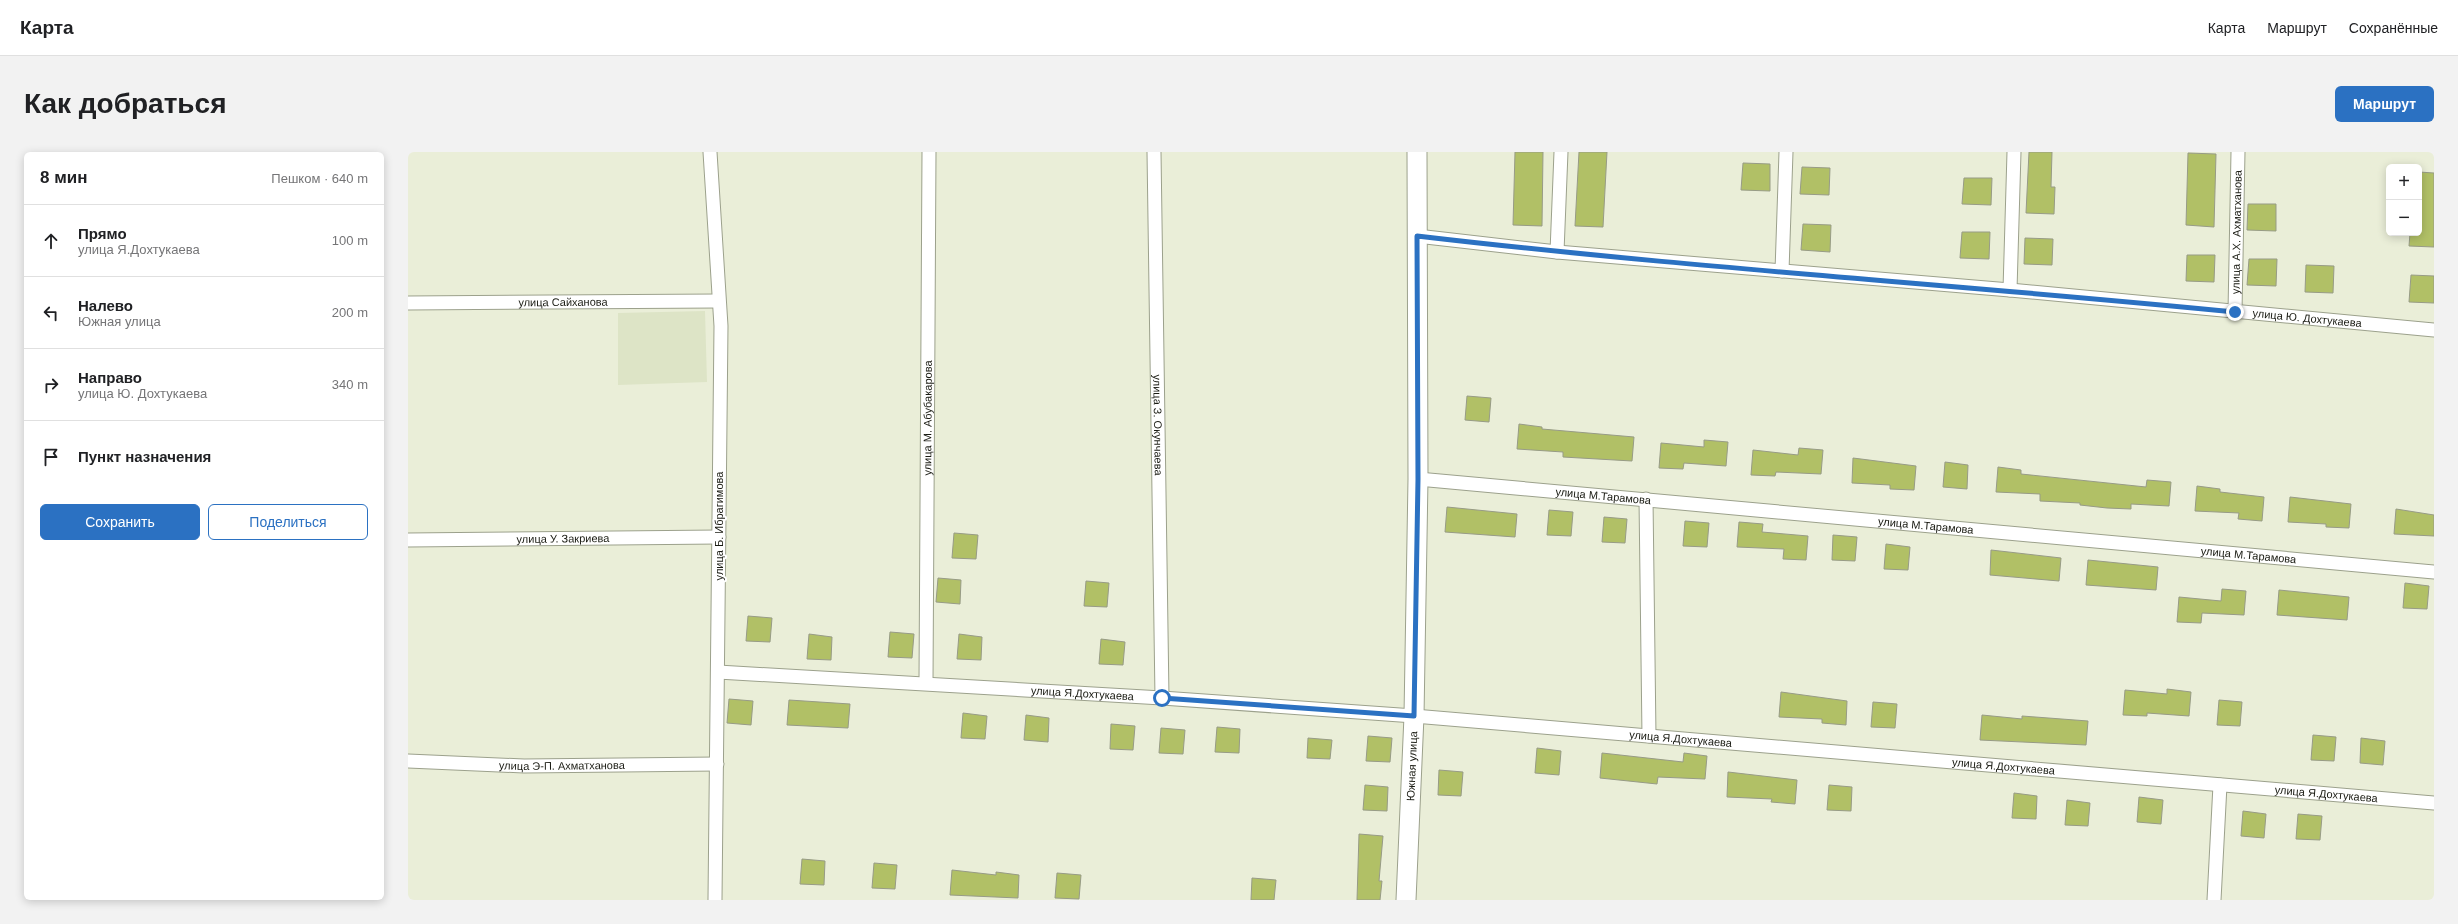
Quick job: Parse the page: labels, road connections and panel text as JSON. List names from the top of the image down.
{
  "streets": {
    "main road": ["Южная улица"],
    "street": [
      "улица А.Х. Ахматханова",
      "улица Сайханова",
      "улица Ю. Дохтукаева",
      "улица М. Абубакарова",
      "улица З. Окунчаева",
      "улица М.Тарамова",
      "улица Б. Ибрагимова",
      "улица У. Закриева",
      "улица Я.Дохтукаева",
      "улица Э-П. Ахматханова"
    ]
  },
  "crossings": [
    ["улица А.Х. Ахматханова", "улица Ю. Дохтукаева"],
    ["улица Сайханова", "улица Б. Ибрагимова"],
    ["улица Ю. Дохтукаева", "Южная улица"],
    ["улица М. Абубакарова", "улица Я.Дохтукаева"],
    ["улица З. Окунчаева", "улица Я.Дохтукаева"],
    ["улица М.Тарамова", "Южная улица"],
    ["улица Б. Ибрагимова", "улица У. Закриева"],
    ["улица Б. Ибрагимова", "улица Я.Дохтукаева"],
    ["улица Б. Ибрагимова", "улица Э-П. Ахматханова"],
    ["улица Я.Дохтукаева", "Южная улица"]
  ],
  "page": {
    "header": "Карта",
    "nav": ["Карта", "Маршрут", "Сохранённые"],
    "buttons": [
      "Маршрут",
      ["Сохранить", "Поделиться"]
    ],
    "title": "Как добраться",
    "heading": ["8 мин", "Пешком · 640 m"],
    "map_buttons": ["+", "−"],
    "list": [
      ["Прямо", "улица Я.Дохтукаева", "100 m"],
      ["Налево", "Южная улица", "200 m"],
      ["Направо", "улица Ю. Дохтукаева", "340 m"],
      "Пункт назначения"
    ]
  }
}
